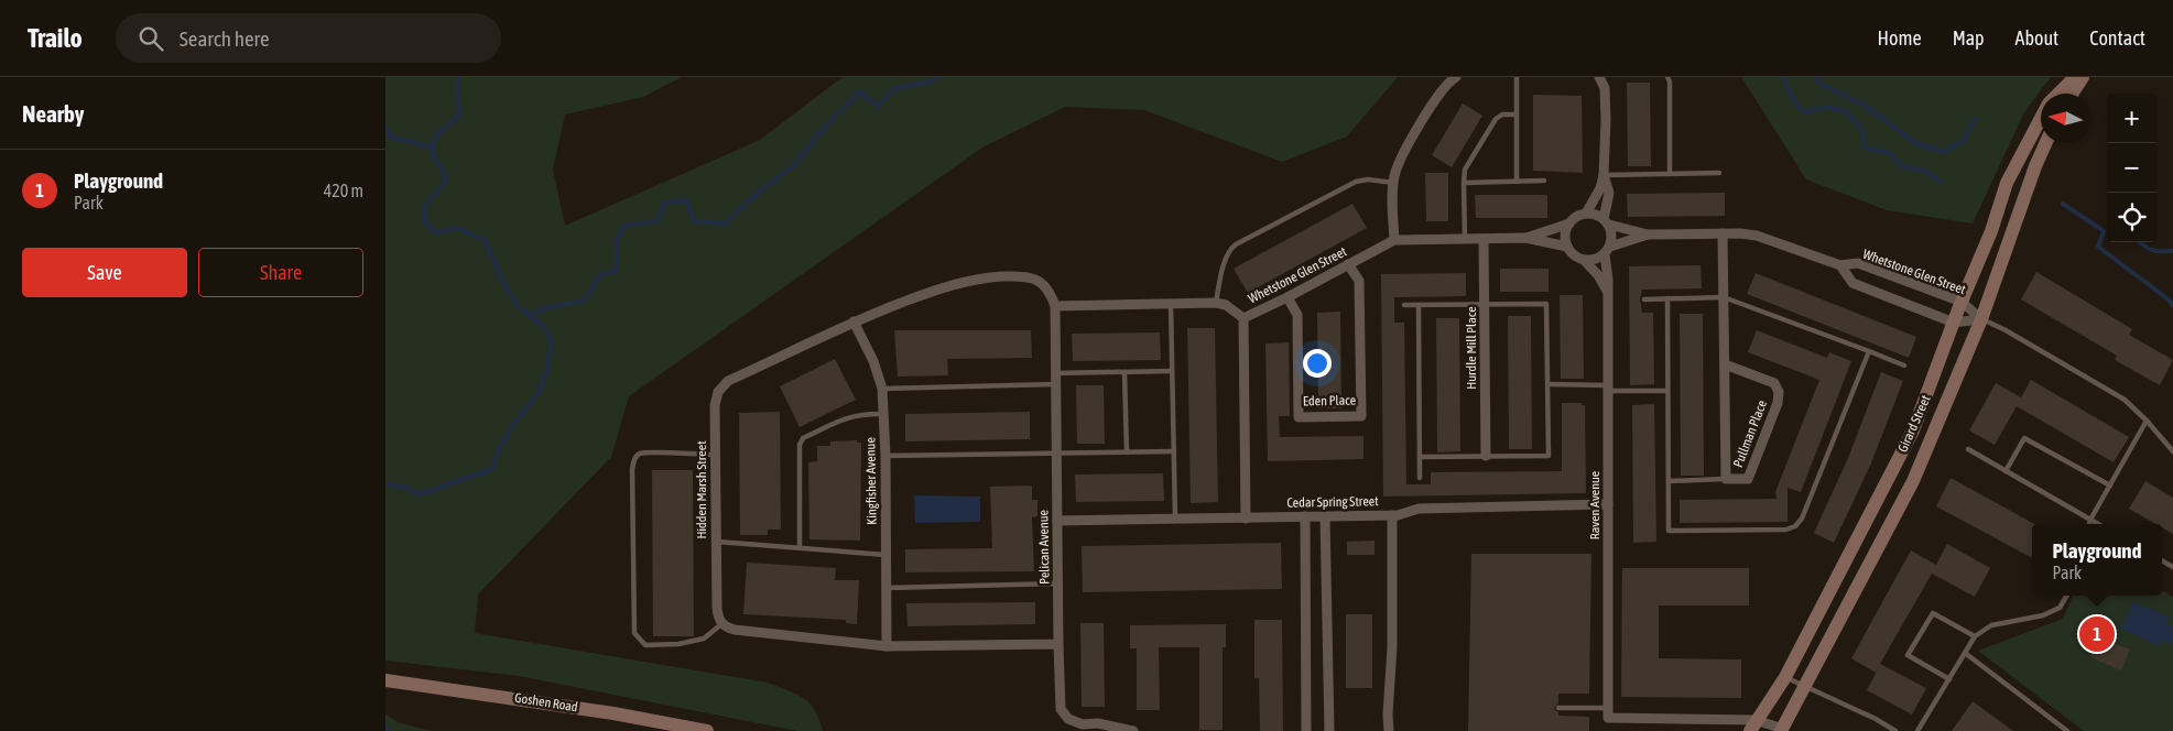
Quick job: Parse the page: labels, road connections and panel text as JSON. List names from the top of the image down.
{
  "streets": {
    "street": [
      "Whetstone Glen Street",
      "Hurdle Mill Place",
      "Eden Place",
      "Girard Street",
      "Pullman Place",
      "Kingfisher Avenue",
      "Hidden Marsh Street",
      "Cedar Spring Street",
      "Raven Avenue",
      "Pelican Avenue",
      "Goshen Road"
    ]
  },
  "crossings": [
    ["Whetstone Glen Street", "Hurdle Mill Place"],
    ["Whetstone Glen Street", "Eden Place"],
    ["Whetstone Glen Street", "Girard Street"],
    ["Whetstone Glen Street", "Pullman Place"],
    ["Whetstone Glen Street", "Cedar Spring Street"],
    ["Whetstone Glen Street", "Raven Avenue"],
    ["Kingfisher Avenue", "Hidden Marsh Street"],
    ["Hidden Marsh Street", "Pelican Avenue"],
    ["Cedar Spring Street", "Raven Avenue"],
    ["Cedar Spring Street", "Pelican Avenue"]
  ],
  "north": "left",
  "page": {
    "header": "Trailo",
    "search": "Search here",
    "nav": [
      "Home",
      "Map",
      "About",
      "Contact"
    ],
    "heading": "Nearby",
    "map_buttons": ["+", "−"],
    "list": [
      {
        "mark": "1",
        "name": "Playground",
        "note": "Park",
        "value": "420 m"
      }
    ],
    "buttons": ["Save", "Share"],
    "popup": ["Playground", "Park"],
    "pins": "1"
  }
}
